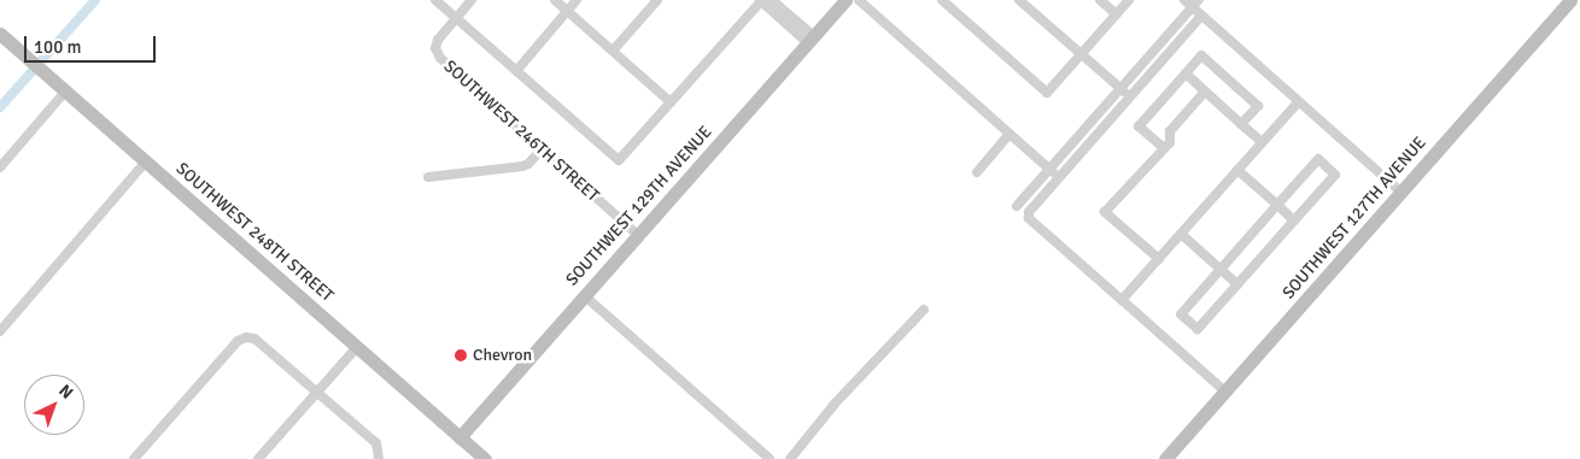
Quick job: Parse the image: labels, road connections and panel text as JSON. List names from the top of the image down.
{
  "streets": {
    "street": [
      "SOUTHWEST 246TH STREET",
      "SOUTHWEST 129TH AVENUE",
      "SOUTHWEST 127TH AVENUE",
      "SOUTHWEST 248TH STREET"
    ]
  },
  "crossings": [
    ["SOUTHWEST 246TH STREET", "SOUTHWEST 129TH AVENUE"],
    ["SOUTHWEST 129TH AVENUE", "SOUTHWEST 248TH STREET"]
  ],
  "places": ["Chevron"],
  "scale_bar": "100 m",
  "north": "top right"
}
